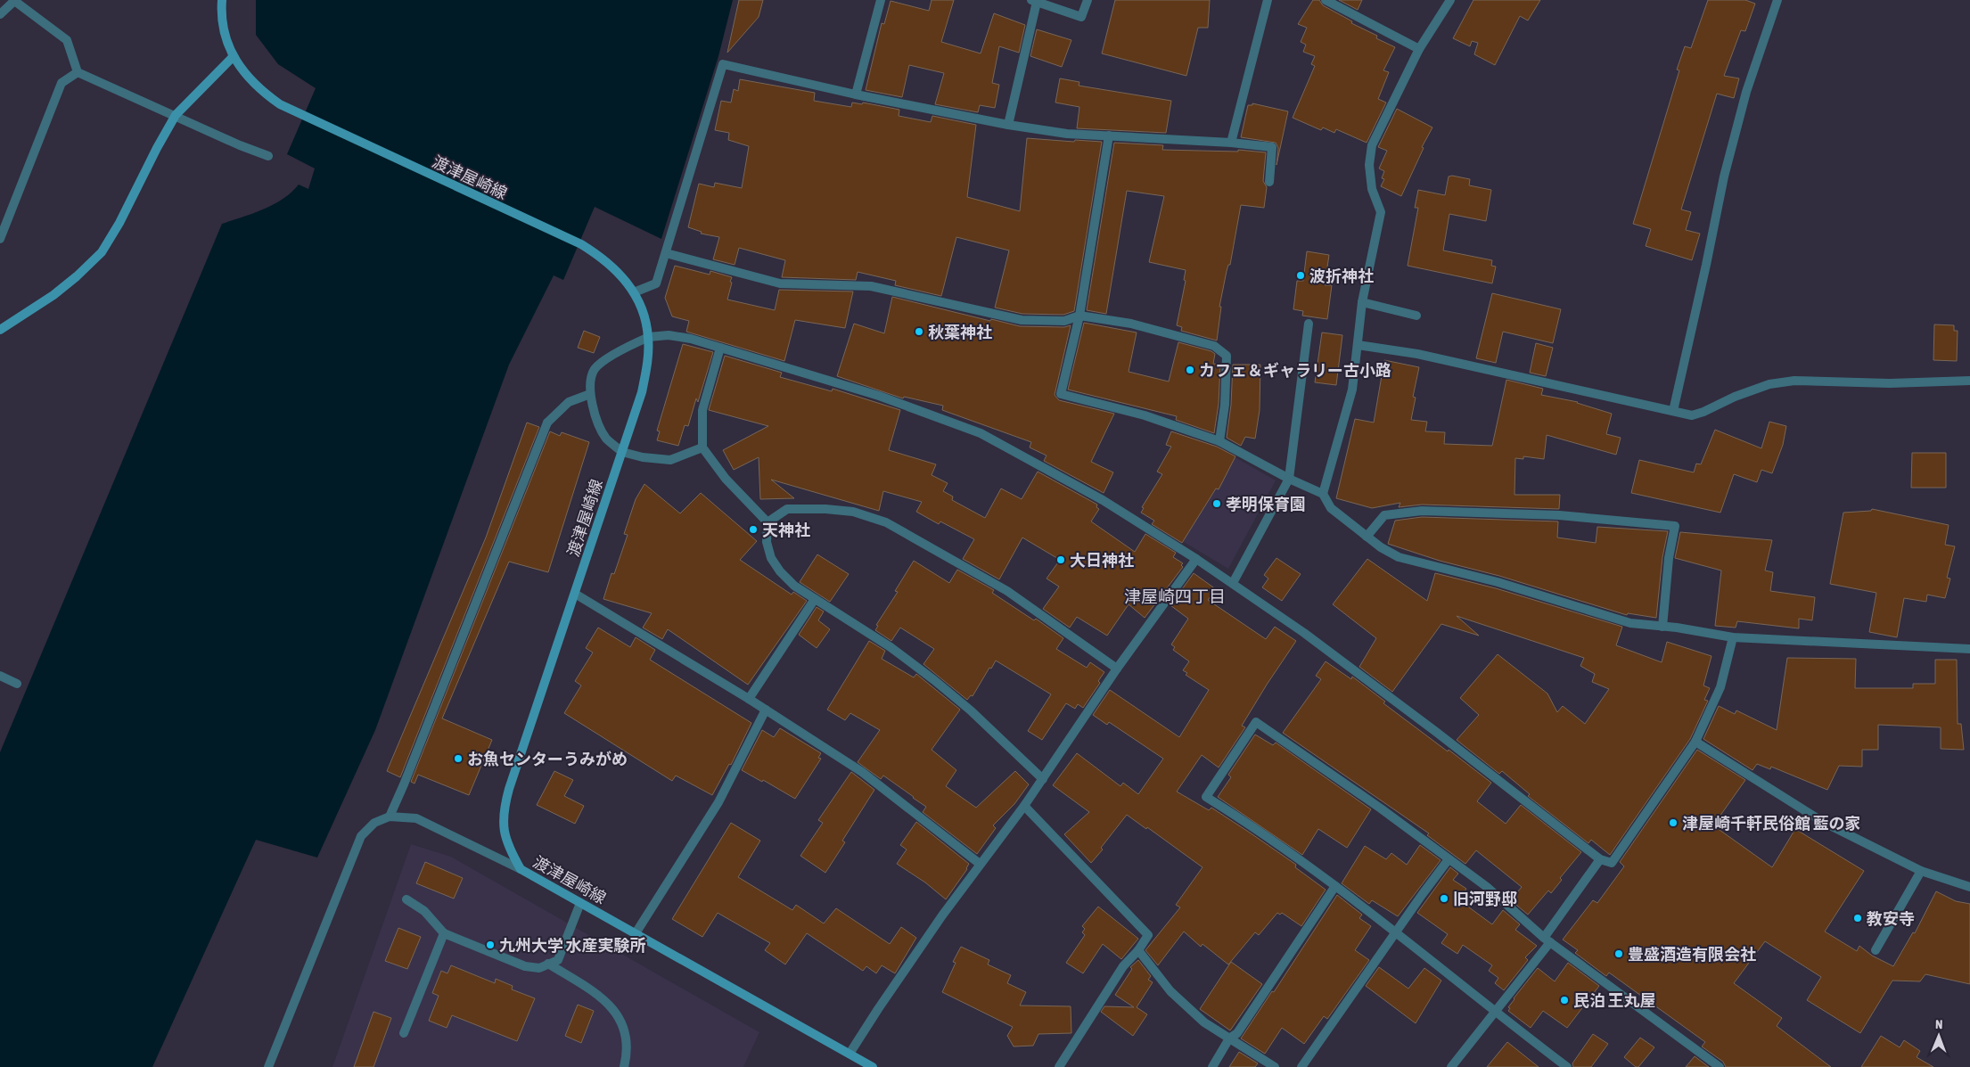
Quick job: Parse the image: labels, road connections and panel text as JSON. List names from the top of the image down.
{
  "streets": {
    "main road": ["渡津屋崎線"]
  },
  "districts": ["津屋崎四丁目"],
  "places": [
    "波折神社",
    "秋葉神社",
    "カフェ＆ギャラリー古小路",
    "孝明保育園",
    "天神社",
    "大日神社",
    "お魚センターうみがめ",
    "津屋崎千軒民俗館 藍の家",
    "旧河野邸",
    "教安寺",
    "九州大学 水産実験所",
    "豊盛酒造有限会社",
    "民泊 王丸屋"
  ],
  "north": "top"
}
